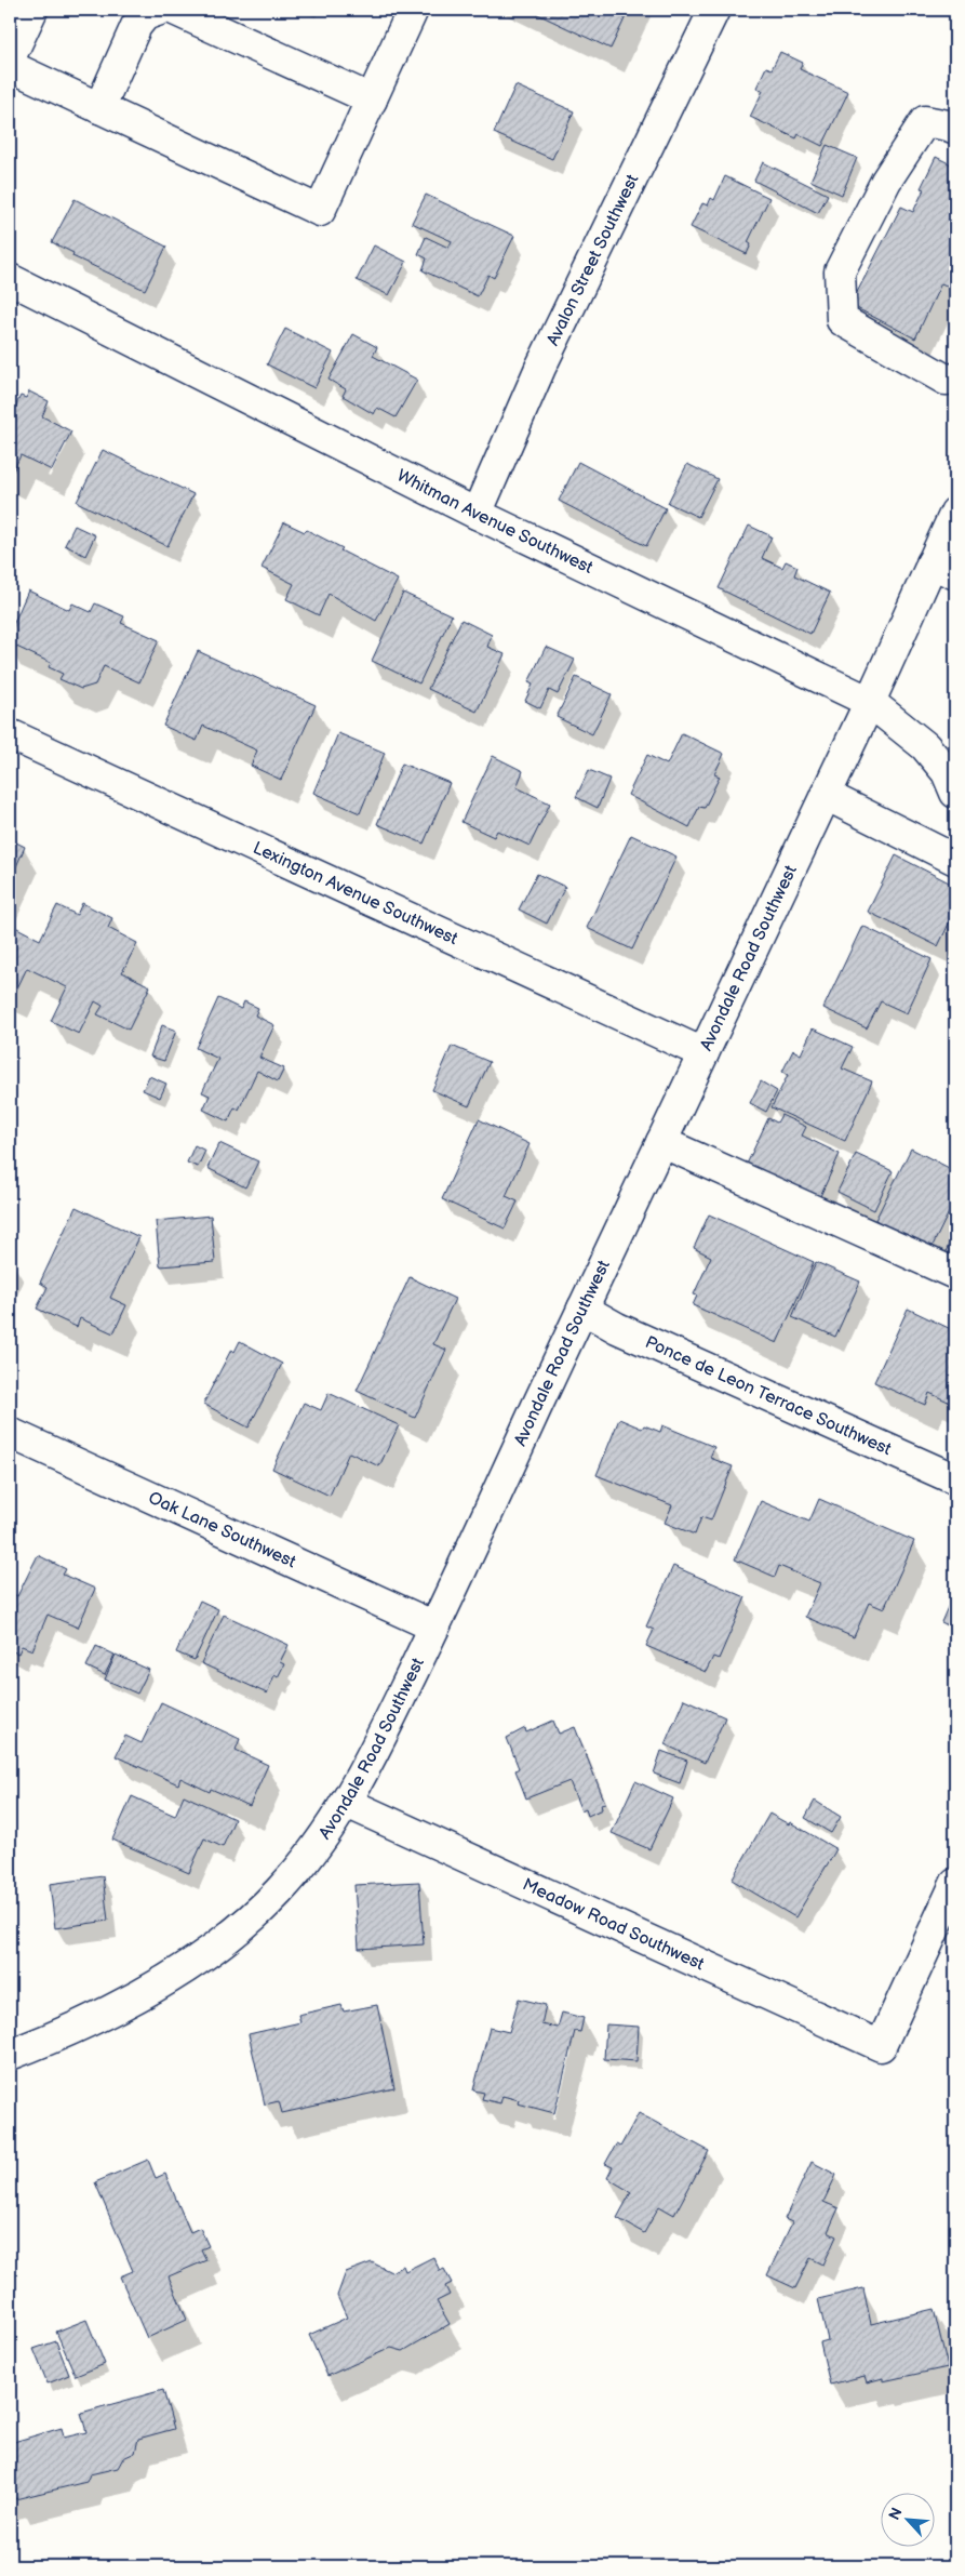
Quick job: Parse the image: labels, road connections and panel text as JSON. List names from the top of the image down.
{
  "streets": {
    "street": [
      "Avalon Street Southwest",
      "Whitman Avenue Southwest",
      "Lexington Avenue Southwest",
      "Avondale Road Southwest",
      "Ponce de Leon Terrace Southwest",
      "Oak Lane Southwest",
      "Meadow Road Southwest"
    ]
  },
  "crossings": [
    ["Avalon Street Southwest", "Whitman Avenue Southwest"],
    ["Whitman Avenue Southwest", "Avondale Road Southwest"],
    ["Lexington Avenue Southwest", "Avondale Road Southwest"],
    ["Avondale Road Southwest", "Ponce de Leon Terrace Southwest"],
    ["Avondale Road Southwest", "Oak Lane Southwest"],
    ["Avondale Road Southwest", "Meadow Road Southwest"]
  ],
  "north": "top left"
}
